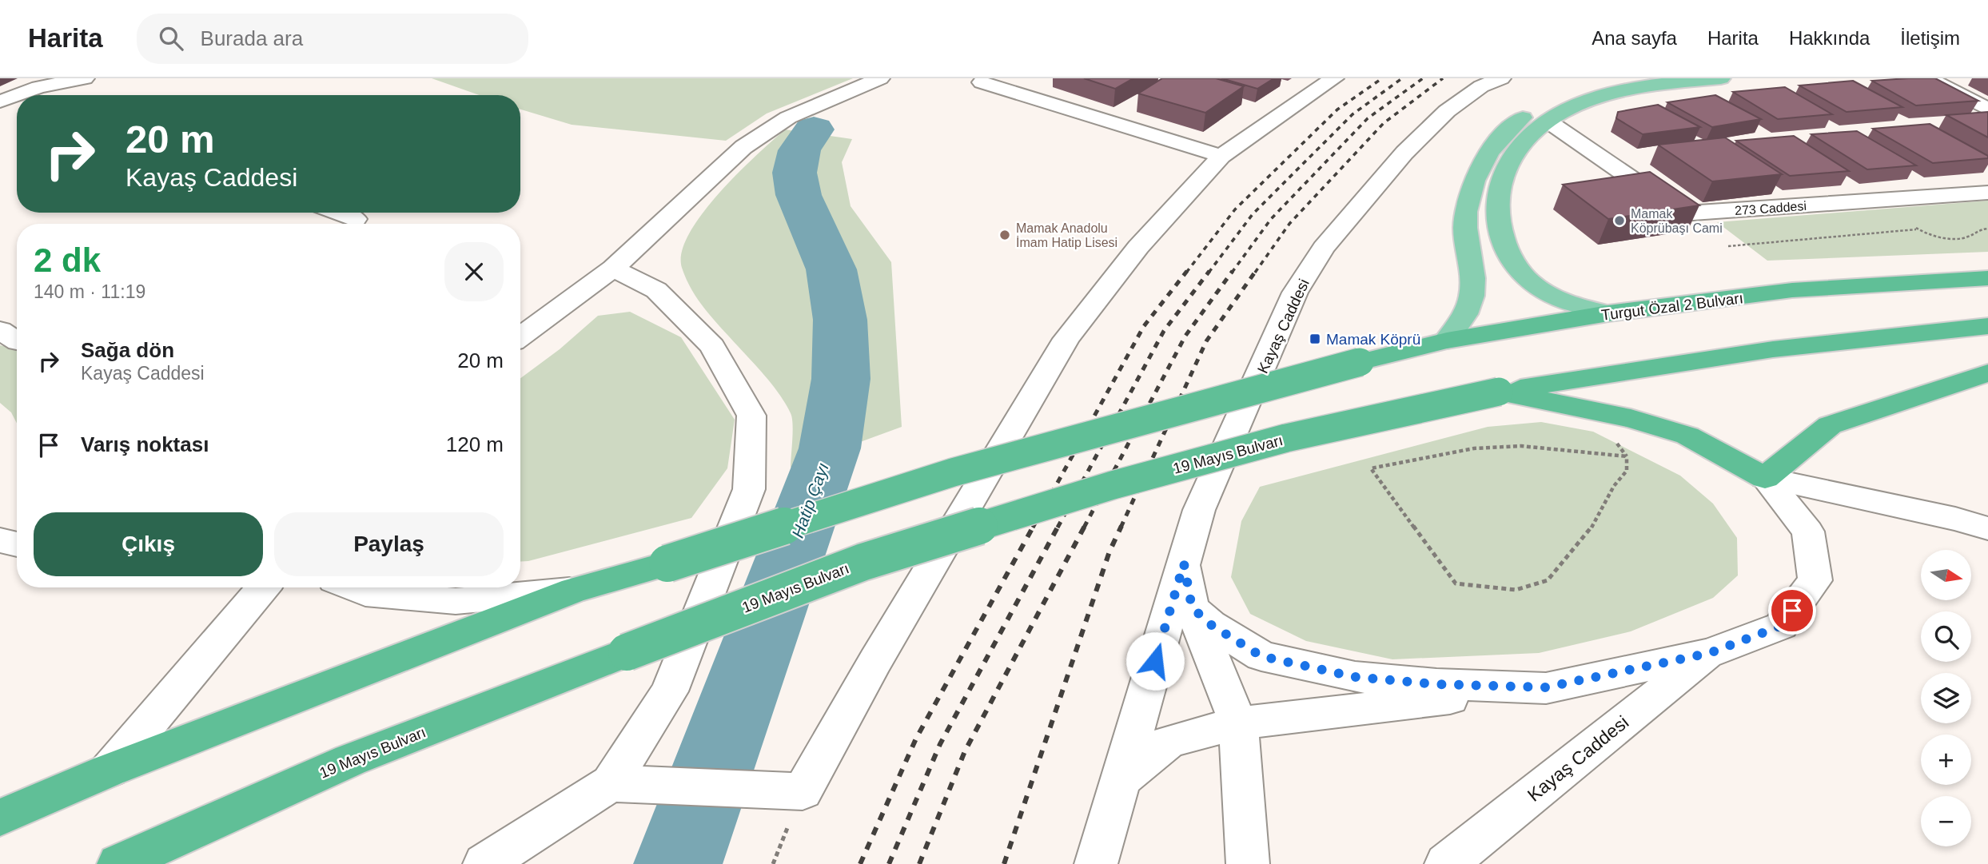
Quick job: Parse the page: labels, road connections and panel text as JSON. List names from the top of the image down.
{
  "streets": {
    "highway": ["Turgut Özal 2 Bulvarı", "19 Mayıs Bulvarı"],
    "street": ["273 Caddesi", "Kayaş Caddesi"]
  },
  "water": ["Hatip Çayı"],
  "places": {
    "other": ["Mamak Köprübaşı Cami", "Mamak Anadolu İmam Hatip Lisesi"],
    "transit": ["Mamak Köprü"]
  },
  "north": "right",
  "page": {
    "header": "Harita",
    "search": "Burada ara",
    "nav": [
      "Ana sayfa",
      "Harita",
      "Hakkında",
      "İletişim"
    ],
    "turn": ["20 m", "Kayaş Caddesi"],
    "heading": ["2 dk", "140 m · 11:19"],
    "list": [
      {
        "name": "Sağa dön",
        "note": "Kayaş Caddesi",
        "value": "20 m"
      },
      {
        "name": "Varış noktası",
        "value": "120 m"
      }
    ],
    "buttons": ["Çıkış", "Paylaş"],
    "map_buttons": ["+", "−"]
  }
}
